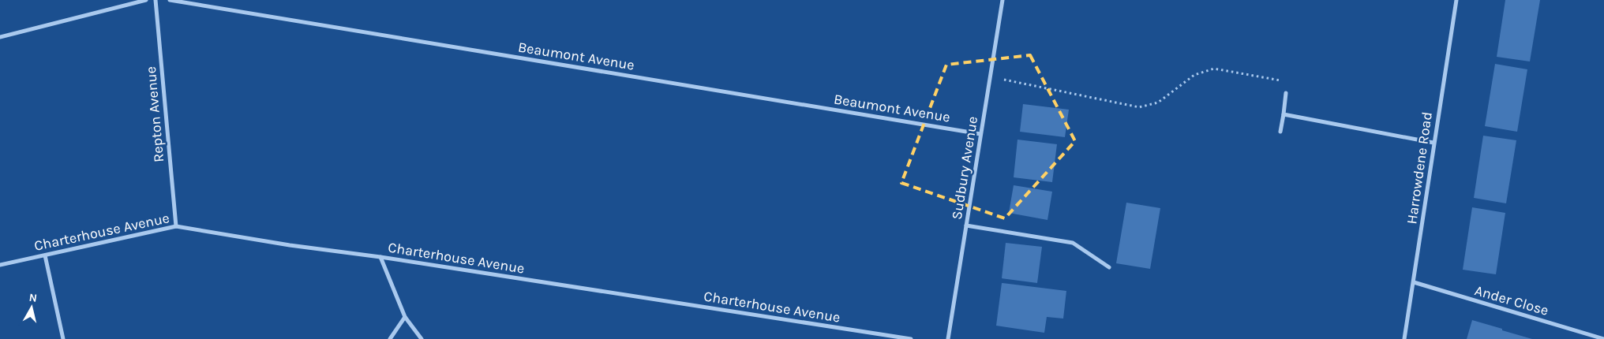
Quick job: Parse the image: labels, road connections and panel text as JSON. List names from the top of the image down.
{
  "streets": {
    "street": [
      "Beaumont Avenue",
      "Repton Avenue",
      "Sudbury Avenue",
      "Harrowdene Road",
      "Charterhouse Avenue",
      "Ander Close"
    ]
  },
  "crossings": [
    ["Beaumont Avenue", "Sudbury Avenue"],
    ["Repton Avenue", "Charterhouse Avenue"],
    ["Harrowdene Road", "Ander Close"]
  ],
  "north": "top"
}
